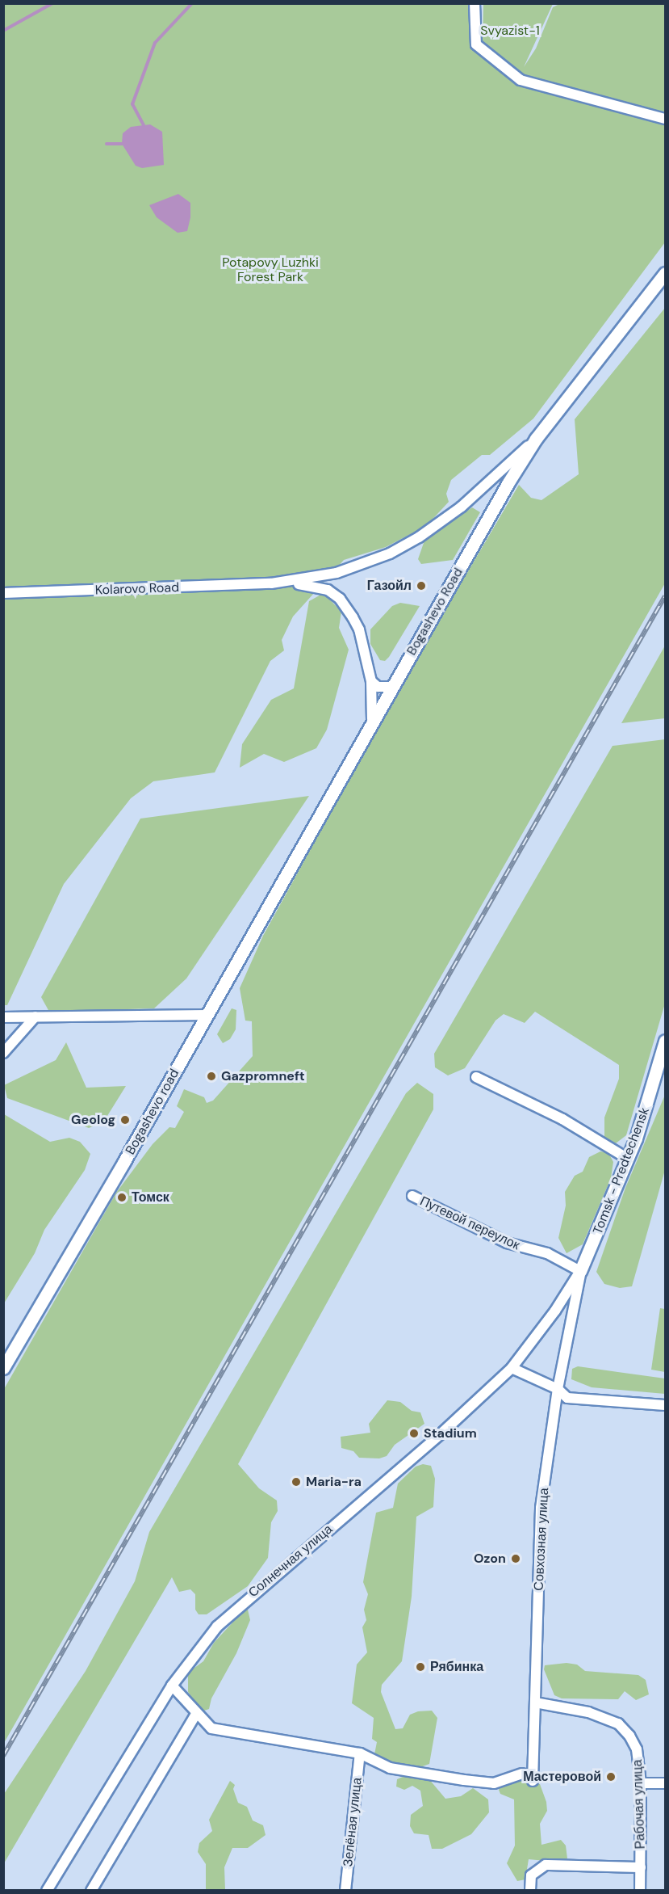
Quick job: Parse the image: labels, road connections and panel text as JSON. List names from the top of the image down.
{
  "streets": {
    "main road": ["Bogashevo Road", "Bogashevo road", "Tomsk - Predtechensk"],
    "street": [
      "Kolarovo Road",
      "Путевой переулок",
      "Совхозная улица",
      "Солнечная улица",
      "Рабочая улица",
      "Зелёная улица"
    ]
  },
  "crossings": [
    ["Bogashevo Road", "Bogashevo road"],
    ["Tomsk - Predtechensk", "Путевой переулок"],
    ["Tomsk - Predtechensk", "Совхозная улица"],
    ["Tomsk - Predtechensk", "Солнечная улица"],
    ["Путевой переулок", "Совхозная улица"],
    ["Путевой переулок", "Солнечная улица"],
    ["Совхозная улица", "Солнечная улица"],
    ["Совхозная улица", "Рабочая улица"]
  ],
  "parks": ["Svyazist-1", "Potapovy Luzhki Forest Park"],
  "places": [
    "Газойл",
    "Gazpromneft",
    "Geolog",
    "Томск",
    "Stadium",
    "Maria-ra",
    "Ozon",
    "Рябинка",
    "Мастеровой"
  ]
}
